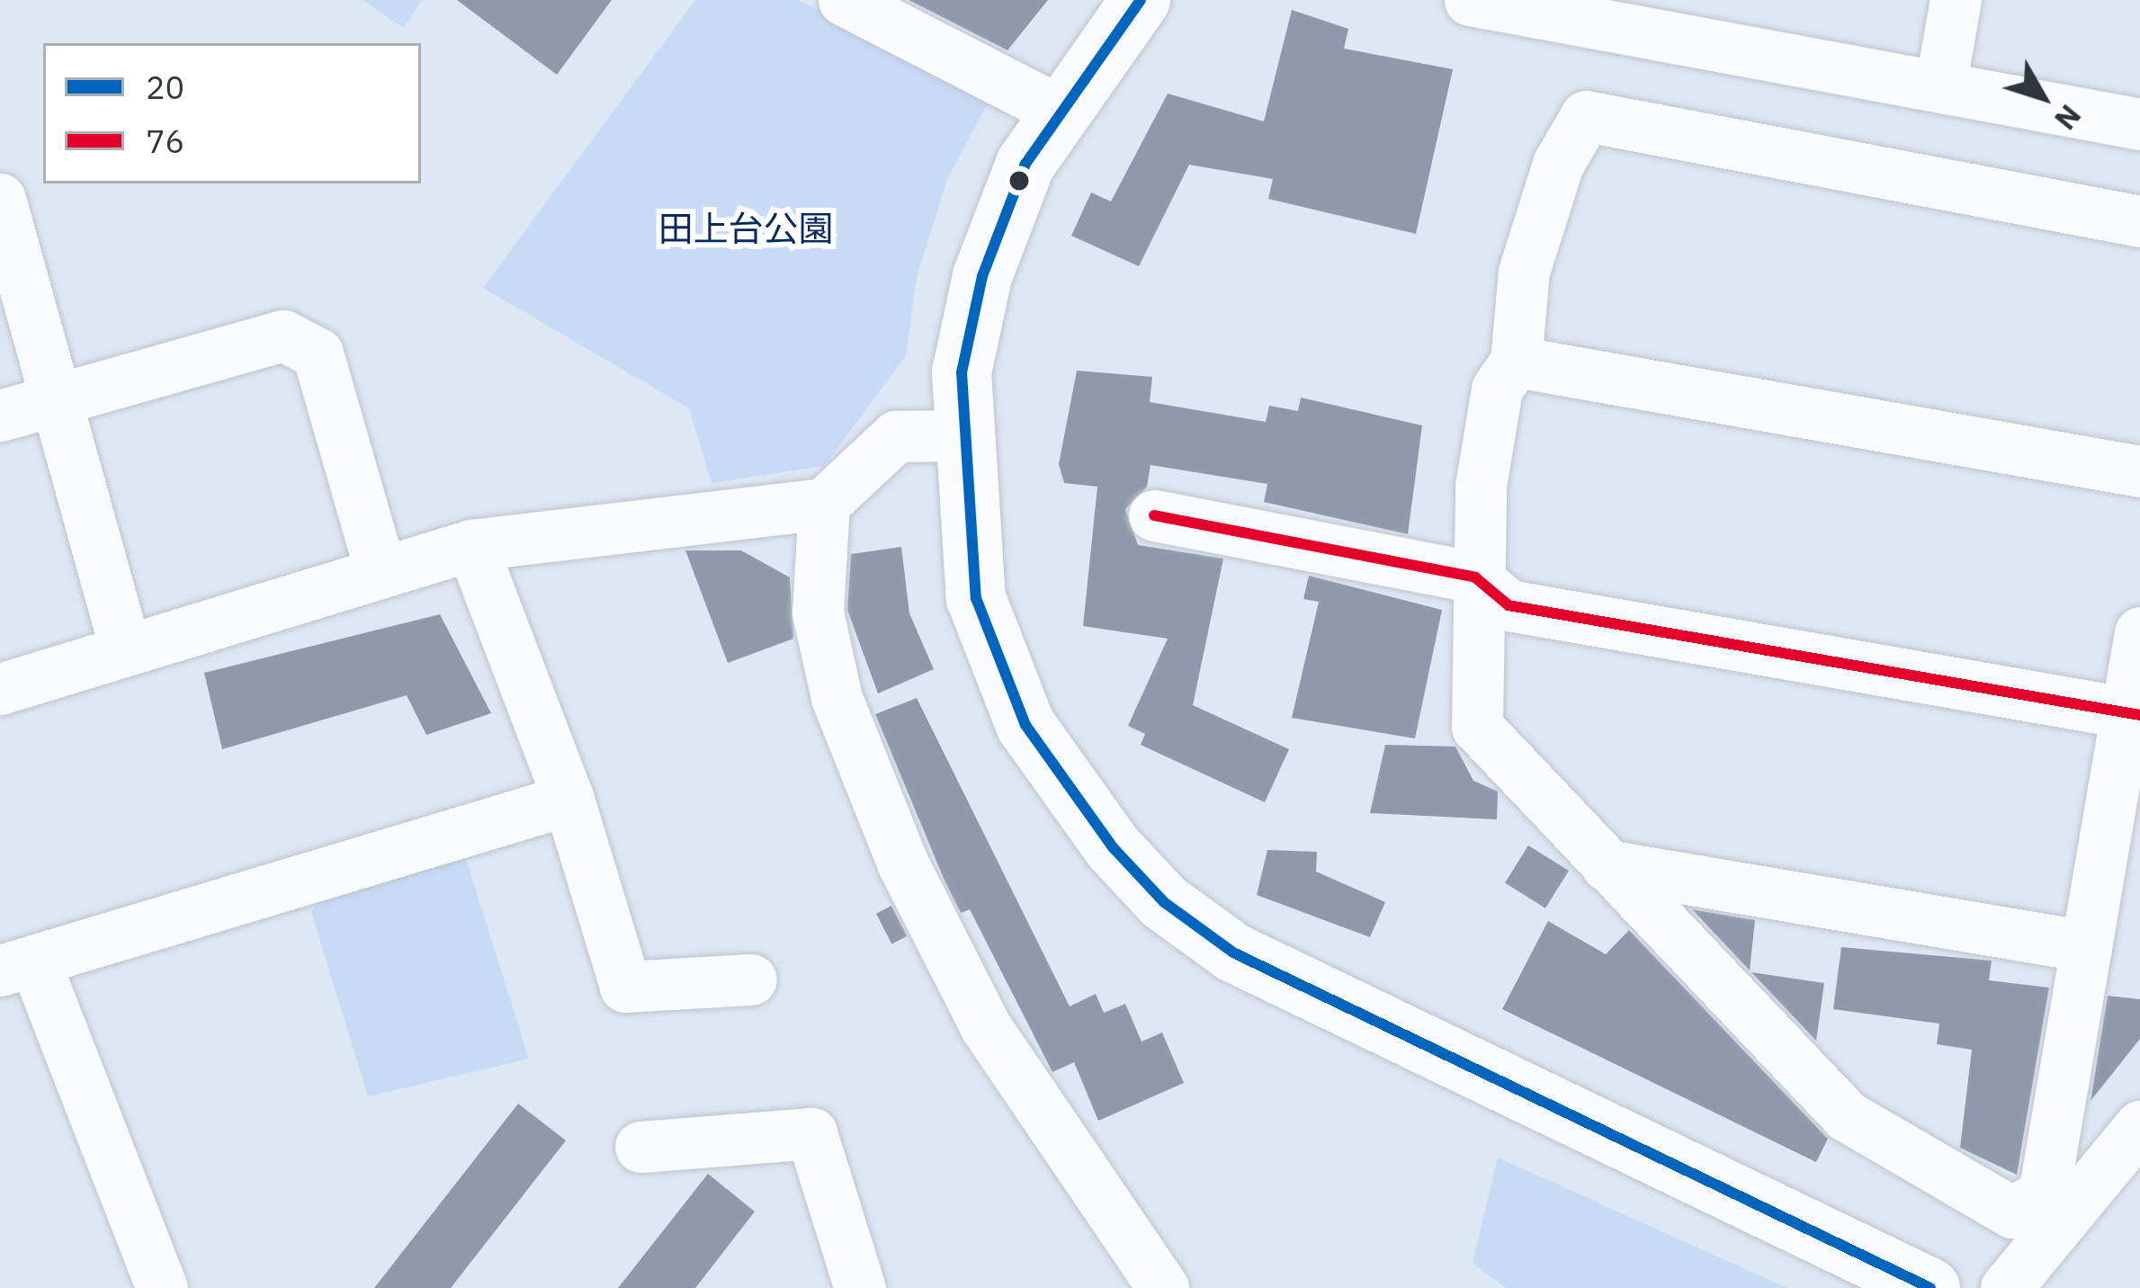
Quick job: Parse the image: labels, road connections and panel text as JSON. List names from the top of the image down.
{
  "parks": ["田上台公園"],
  "lines": ["transit line 20", "transit line 76"],
  "legend": ["20", "76"],
  "north": "bottom right"
}
